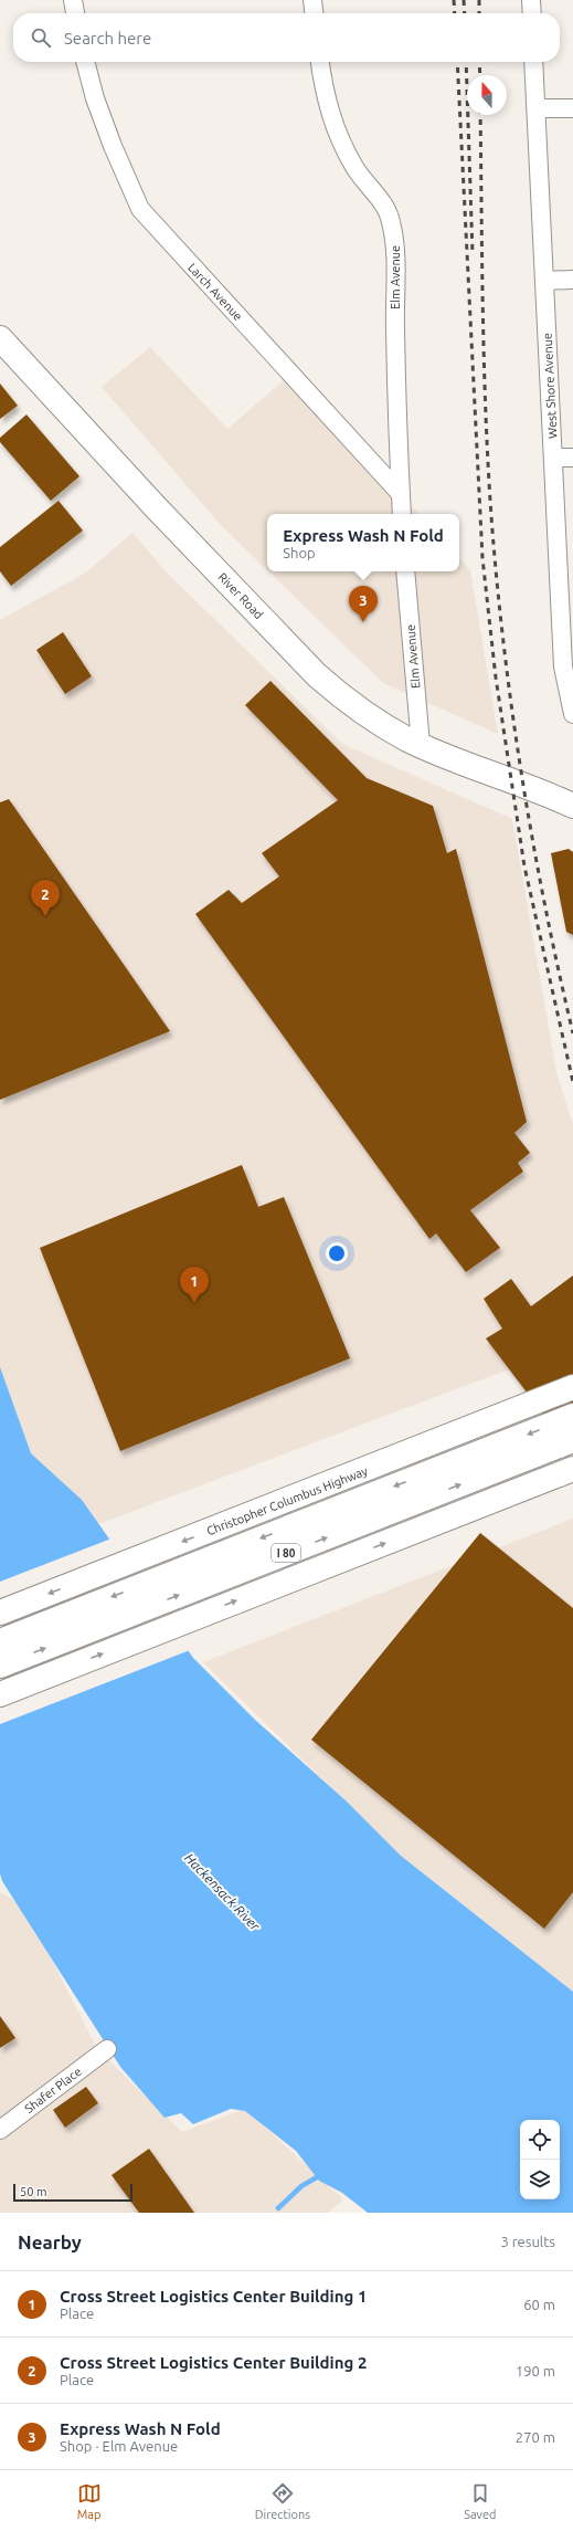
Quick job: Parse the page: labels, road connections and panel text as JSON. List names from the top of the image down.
{
  "streets": {
    "main road": ["River Road", "Christopher Columbus Highway", "I 80"],
    "street": [
      "Elm Avenue",
      "Larch Avenue",
      "West Shore Avenue",
      "Shafer Place"
    ]
  },
  "crossings": [
    ["Elm Avenue", "Larch Avenue"],
    ["Elm Avenue", "River Road"]
  ],
  "water": ["Hackensack River"],
  "scale_bar": "50 m",
  "north": "top",
  "page": {
    "search": "Search here",
    "popup": ["Express Wash N Fold", "Shop"],
    "pins": ["3", "2", "1"],
    "scale": "50 m",
    "heading": ["Nearby", "3 results"],
    "list": [
      {
        "mark": "1",
        "name": "Cross Street Logistics Center Building 1",
        "note": "Place",
        "value": "60 m"
      },
      {
        "mark": "2",
        "name": "Cross Street Logistics Center Building 2",
        "note": "Place",
        "value": "190 m"
      },
      {
        "mark": "3",
        "name": "Express Wash N Fold",
        "note": "Shop · Elm Avenue",
        "value": "270 m"
      }
    ],
    "nav": ["Map", "Directions", "Saved"]
  }
}
